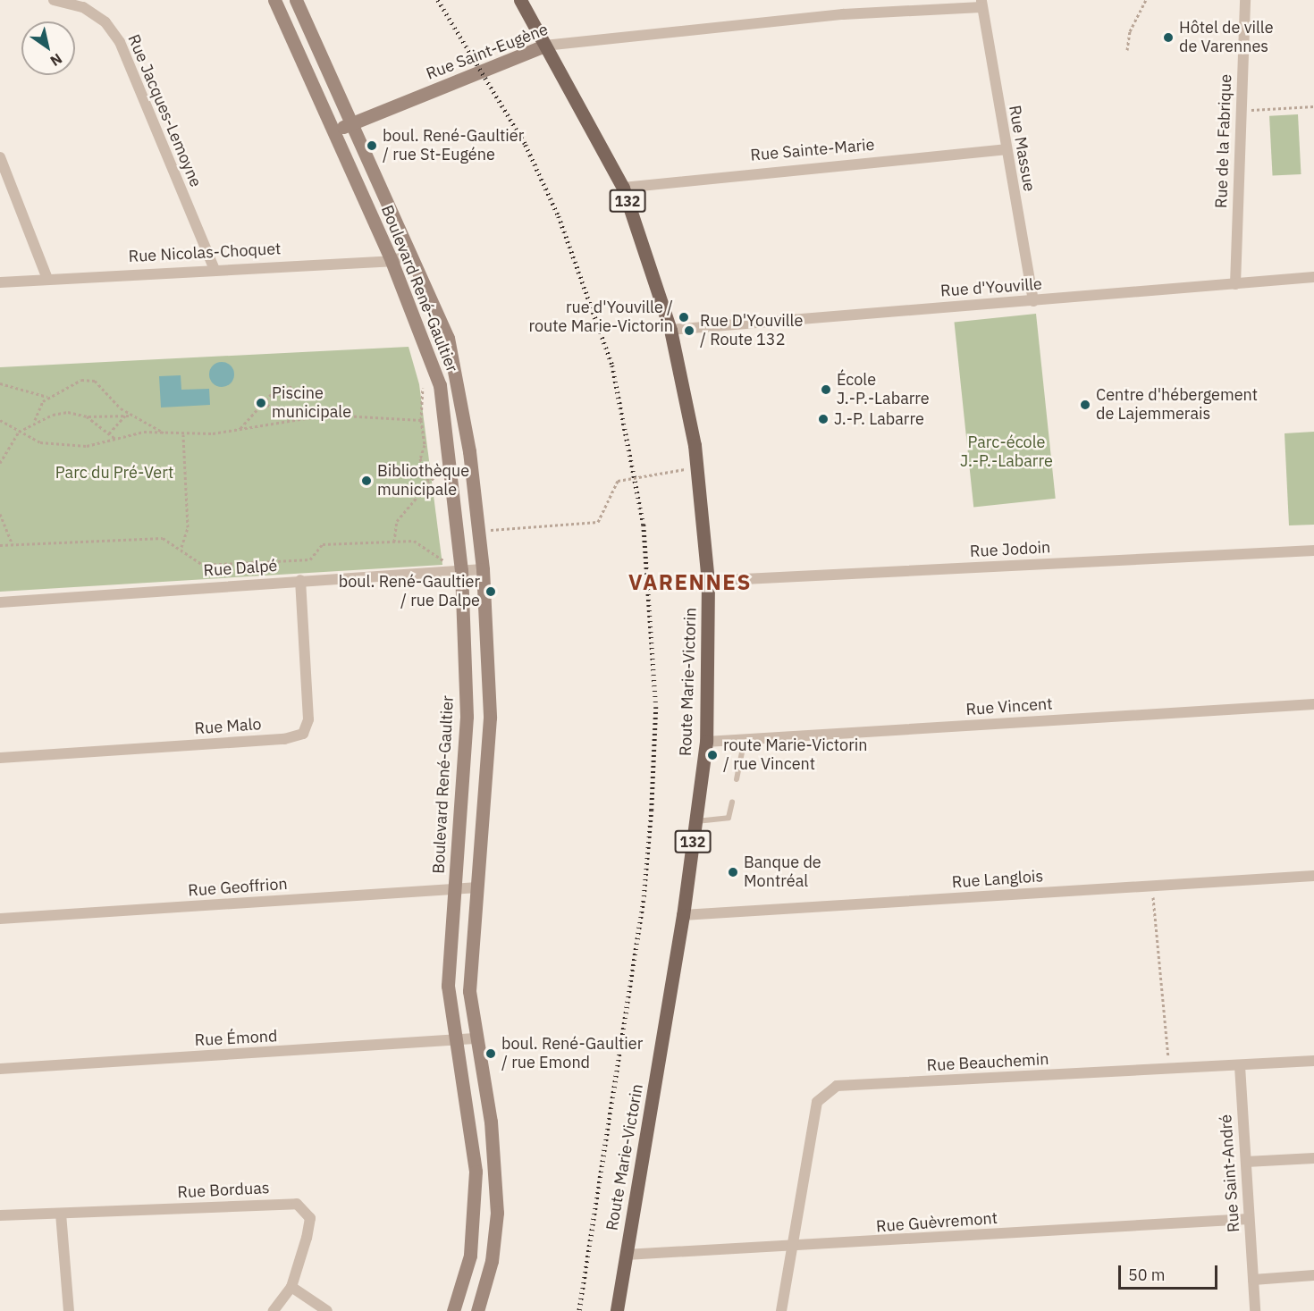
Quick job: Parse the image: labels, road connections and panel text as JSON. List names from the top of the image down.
{
  "streets": {
    "main road": ["132", "Route Marie-Victorin"],
    "street": [
      "Rue Saint-Eugène",
      "Rue Jacques-Lemoyne",
      "Rue de la Fabrique",
      "Rue Massue",
      "Rue Sainte-Marie",
      "Rue Nicolas-Choquet",
      "Rue d'Youville",
      "Boulevard René-Gaultier",
      "Rue Jodoin",
      "Rue Dalpé",
      "Rue Vincent",
      "Rue Malo",
      "Rue Langlois",
      "Rue Geoffrion",
      "Rue Émond",
      "Rue Beauchemin",
      "Rue Saint-André",
      "Rue Borduas",
      "Rue Guèvremont"
    ]
  },
  "crossings": [
    ["Rue Saint-Eugène", "Rue Massue"],
    ["Rue Saint-Eugène", "132"],
    ["Rue Saint-Eugène", "Boulevard René-Gaultier"],
    ["Rue Saint-Eugène", "Route Marie-Victorin"],
    ["Rue Jacques-Lemoyne", "Rue Nicolas-Choquet"],
    ["Rue de la Fabrique", "Rue d'Youville"],
    ["Rue Massue", "Rue Sainte-Marie"],
    ["Rue Massue", "Rue d'Youville"],
    ["Rue Sainte-Marie", "Route Marie-Victorin"],
    ["132", "Route Marie-Victorin"],
    ["Rue Nicolas-Choquet", "Boulevard René-Gaultier"],
    ["Rue d'Youville", "Route Marie-Victorin"],
    ["Boulevard René-Gaultier", "Rue Dalpé"],
    ["Boulevard René-Gaultier", "Rue Geoffrion"],
    ["Boulevard René-Gaultier", "Rue Émond"],
    ["Rue Jodoin", "Route Marie-Victorin"],
    ["Rue Dalpé", "Rue Malo"],
    ["Route Marie-Victorin", "Rue Vincent"],
    ["Route Marie-Victorin", "Rue Langlois"],
    ["Route Marie-Victorin", "Rue Guèvremont"],
    ["Rue Beauchemin", "Rue Saint-André"],
    ["Rue Beauchemin", "Rue Guèvremont"],
    ["Rue Saint-André", "Rue Guèvremont"]
  ],
  "districts": ["VARENNES"],
  "parks": ["Parc-école J.-P.-Labarre", "Parc du Pré-Vert"],
  "places": [
    "Hôtel de ville de Varennes",
    "boul. René-Gaultier / rue St-Eugéne",
    "rue d'Youville / route Marie-Victorin",
    "Rue D'Youville / Route 132",
    "École J.-P.-Labarre",
    "Piscine municipale",
    "Centre d'hébergement de Lajemmerais",
    "J.-P. Labarre",
    "Bibliothèque municipale",
    "boul. René-Gaultier / rue Dalpe",
    "route Marie-Victorin / rue Vincent",
    "Banque de Montréal",
    "boul. René-Gaultier / rue Emond"
  ],
  "scale_bar": "50 m",
  "north": "bottom right"
}
